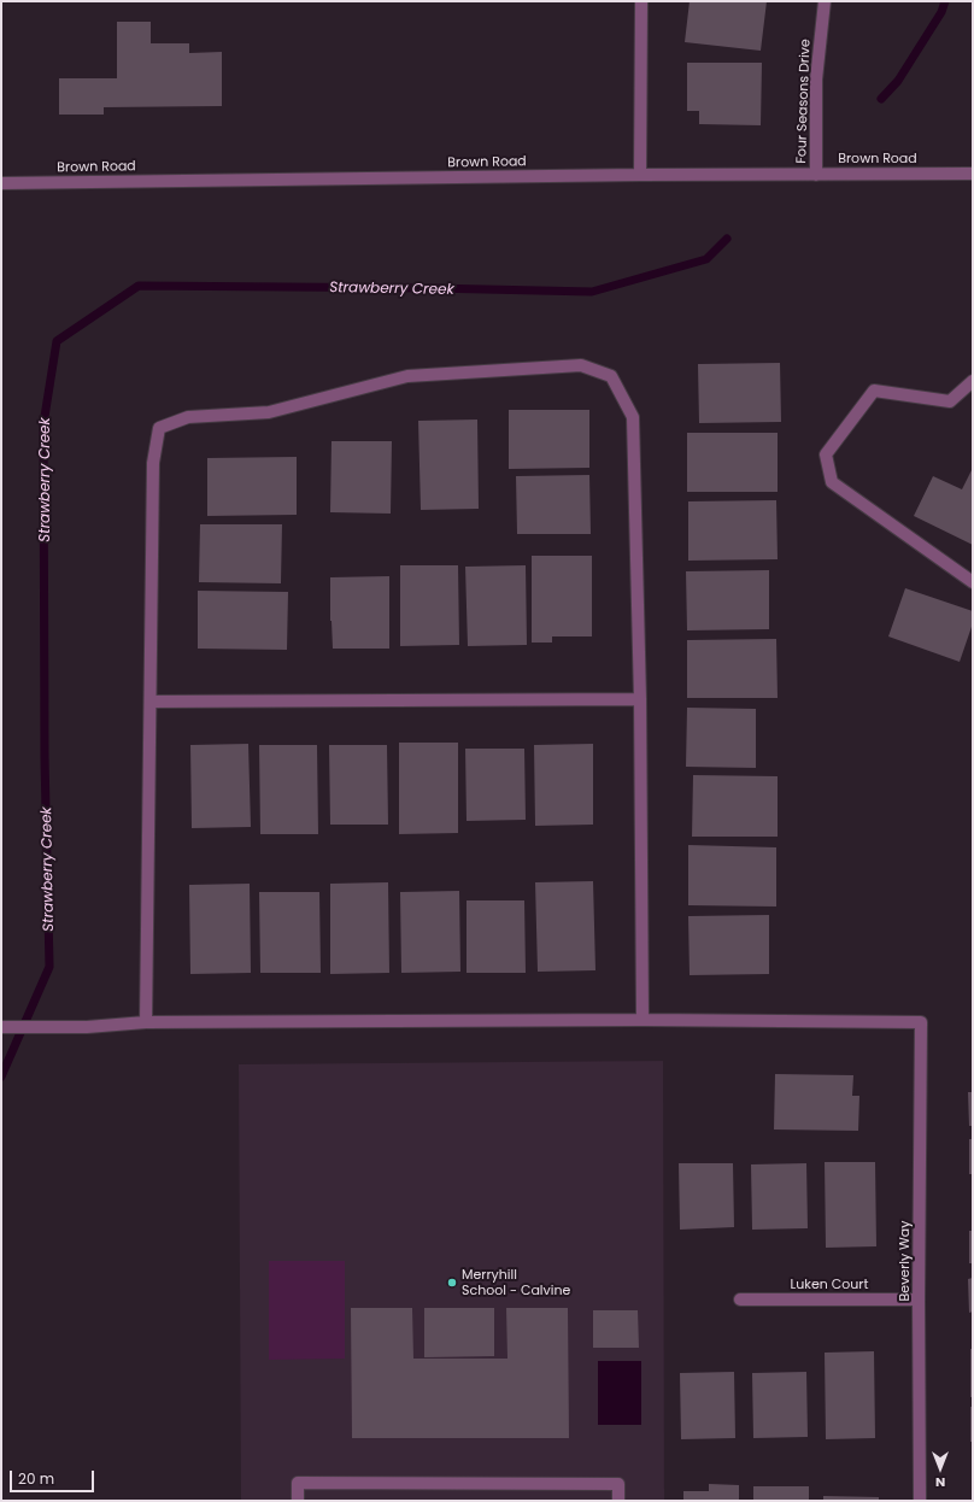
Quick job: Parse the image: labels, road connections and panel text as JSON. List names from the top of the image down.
{
  "streets": {
    "street": [
      "Four Seasons Drive",
      "Brown Road",
      "Beverly Way",
      "Luken Court"
    ]
  },
  "crossings": [
    ["Four Seasons Drive", "Brown Road"],
    ["Beverly Way", "Luken Court"]
  ],
  "water": ["Strawberry Creek"],
  "places": ["Merryhill School - Calvine"],
  "scale_bar": "20 m",
  "north": "bottom"
}
